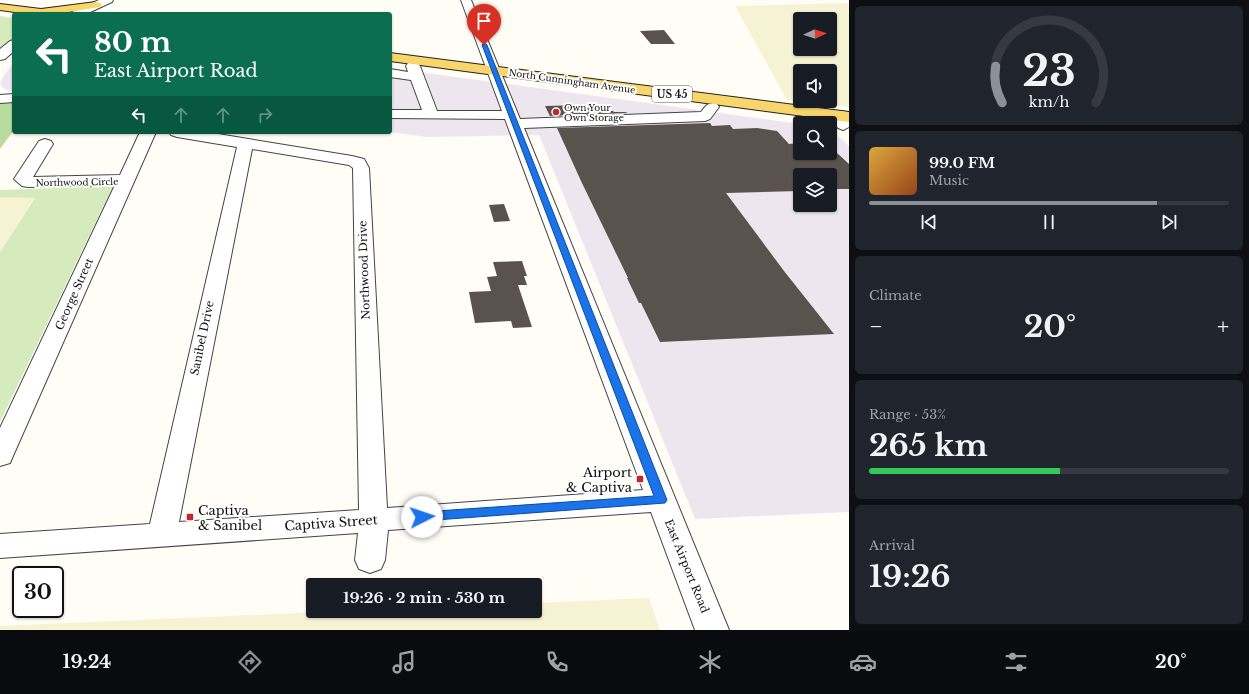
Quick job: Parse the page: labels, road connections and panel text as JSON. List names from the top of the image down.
{
  "streets": {
    "main road": ["North Cunningham Avenue", "US 45"],
    "street": [
      "Northwood Circle",
      "Northwood Drive",
      "George Street",
      "Sanibel Drive",
      "Captiva Street",
      "East Airport Road"
    ]
  },
  "crossings": [
    ["North Cunningham Avenue", "East Airport Road"],
    ["Northwood Circle", "George Street"],
    ["Northwood Drive", "Sanibel Drive"],
    ["Northwood Drive", "Captiva Street"],
    ["Sanibel Drive", "Captiva Street"],
    ["Captiva Street", "East Airport Road"]
  ],
  "places": {
    "other": ["Own Your Own Storage"],
    "transit": ["Airport & Captiva", "Captiva & Sanibel"]
  },
  "north": "right",
  "page": {
    "turn": ["80 m", "East Airport Road"],
    "song": ["99.0 FM", "Music"],
    "tile": [
      "Climate",
      ["Range · 53%", "265 km"],
      ["Arrival", "19:26"]
    ],
    "heat": ["−", "20°", "+"],
    "limit": "30",
    "trip": "19:26 · 2 min · 530 m",
    "tabs": ["19:24", "20°"],
    "gauge": ["23", "km/h"]
  }
}
